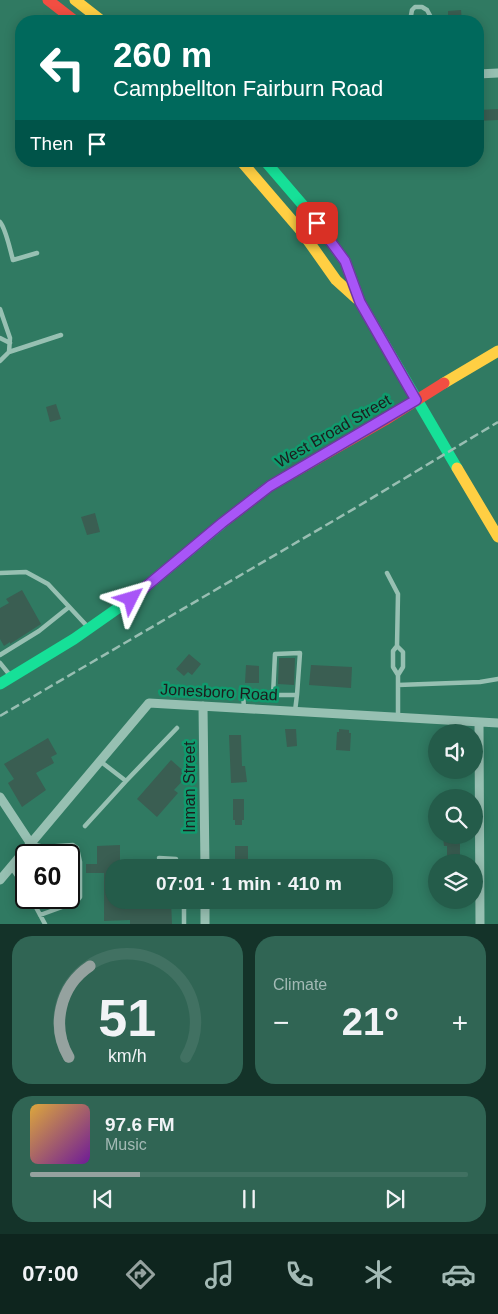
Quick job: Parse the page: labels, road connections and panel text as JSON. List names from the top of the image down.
{
  "streets": {
    "main road": ["West Broad Street"],
    "street": ["Jonesboro Road", "Inman Street"]
  },
  "crossings": [
    ["Jonesboro Road", "Inman Street"]
  ],
  "page": {
    "turn": ["260 m", "Campbellton Fairburn Road"],
    "then": "Then",
    "limit": "60",
    "trip": "07:01 · 1 min · 410 m",
    "tile": "Climate",
    "heat": ["−", "21°", "+"],
    "song": ["97.6 FM", "Music"],
    "tabs": "07:00",
    "gauge": ["51", "km/h"]
  }
}
